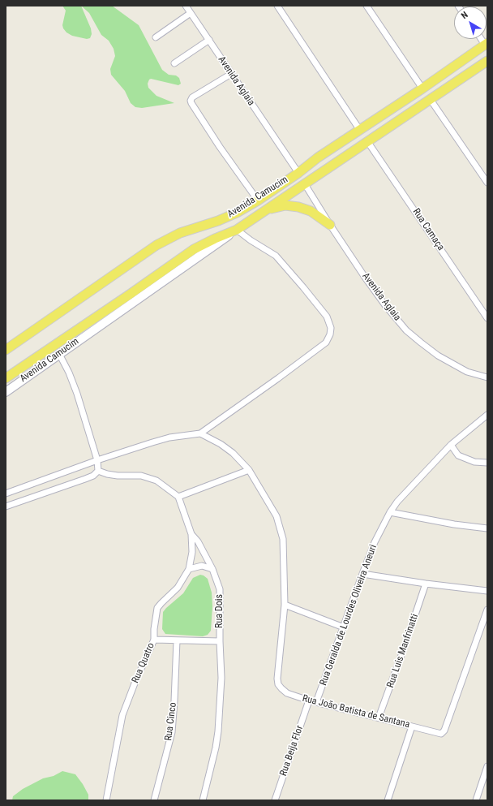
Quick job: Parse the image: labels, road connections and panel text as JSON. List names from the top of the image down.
{
  "streets": {
    "main road": ["Avenida Camucim"],
    "street": [
      "Avenida Aglaia",
      "Rua Camaça",
      "Rua Dois",
      "Rua Geralda de Lourdes Oliveira Aneuri",
      "Rua Luis Manfrinatti",
      "Rua Quatro",
      "Rua João Batista de Santana",
      "Rua Cinco",
      "Rua Beija Flor"
    ]
  },
  "crossings": [
    ["Avenida Aglaia", "Avenida Camucim"],
    ["Avenida Camucim", "Rua Camaça"],
    ["Rua Dois", "Rua Quatro"],
    ["Rua Geralda de Lourdes Oliveira Aneuri", "Rua João Batista de Santana"],
    ["Rua Luis Manfrinatti", "Rua João Batista de Santana"],
    ["Rua João Batista de Santana", "Rua Beija Flor"]
  ],
  "north": "top left"
}
